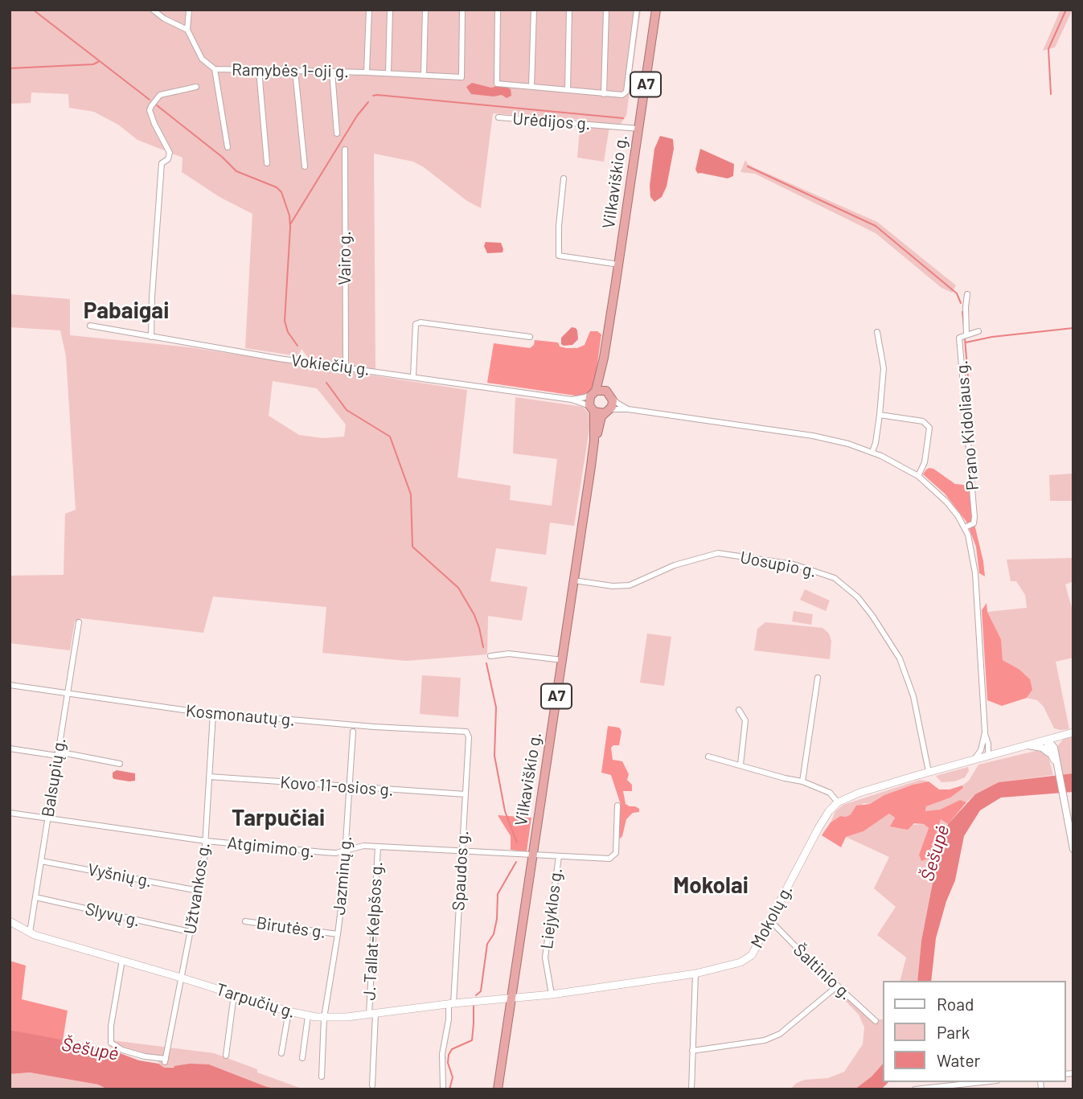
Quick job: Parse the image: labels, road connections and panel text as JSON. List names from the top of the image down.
{
  "streets": {
    "highway": ["A7", "Vilkaviškio g."],
    "main road": ["Mokolų g.", "Tarpučių g."],
    "street": [
      "Ramybės 1-oji g.",
      "Urėdijos g.",
      "Vairo g.",
      "Vokiečių g.",
      "Prano Kidoliaus g.",
      "Uosupio g.",
      "Kosmonautų g.",
      "Balsupių g.",
      "Kovo 11-osios g.",
      "Atgimimo g.",
      "Spaudos g.",
      "Vyšnių g.",
      "Jazminų g.",
      "Užtvankos g.",
      "Liejyklos g.",
      "Slyvų g.",
      "Birutės g.",
      "J. Tallat-Kelpšos g.",
      "Šaltinio g."
    ]
  },
  "crossings": [
    ["Urėdijos g.", "Vilkaviškio g."],
    ["Vilkaviškio g.", "Vokiečių g."],
    ["Vilkaviškio g.", "Uosupio g."],
    ["Vilkaviškio g.", "Atgimimo g."],
    ["Vilkaviškio g.", "Mokolų g."],
    ["Vilkaviškio g.", "Tarpučių g."],
    ["Vairo g.", "Vokiečių g."],
    ["Uosupio g.", "Mokolų g."],
    ["Kosmonautų g.", "Balsupių g."],
    ["Kosmonautų g.", "Spaudos g."],
    ["Kosmonautų g.", "Užtvankos g."],
    ["Balsupių g.", "Atgimimo g."],
    ["Balsupių g.", "Vyšnių g."],
    ["Balsupių g.", "Slyvų g."],
    ["Balsupių g.", "Tarpučių g."],
    ["Kovo 11-osios g.", "Spaudos g."],
    ["Kovo 11-osios g.", "Jazminų g."],
    ["Kovo 11-osios g.", "Užtvankos g."],
    ["Atgimimo g.", "Spaudos g."],
    ["Atgimimo g.", "Jazminų g."],
    ["Atgimimo g.", "Užtvankos g."],
    ["Atgimimo g.", "Liejyklos g."],
    ["Atgimimo g.", "J. Tallat-Kelpšos g."],
    ["Spaudos g.", "Tarpučių g."],
    ["Vyšnių g.", "Užtvankos g."],
    ["Jazminų g.", "Birutės g."],
    ["Jazminų g.", "Tarpučių g."],
    ["Užtvankos g.", "Slyvų g."],
    ["Užtvankos g.", "Tarpučių g."],
    ["Liejyklos g.", "Mokolų g."],
    ["Mokolų g.", "Šaltinio g."],
    ["Mokolų g.", "Tarpučių g."],
    ["J. Tallat-Kelpšos g.", "Tarpučių g."]
  ],
  "districts": ["Pabaigai", "Tarpučiai", "Mokolai"],
  "water": ["Šešupė"],
  "legend": ["Road", "Park", "Water"]
}
